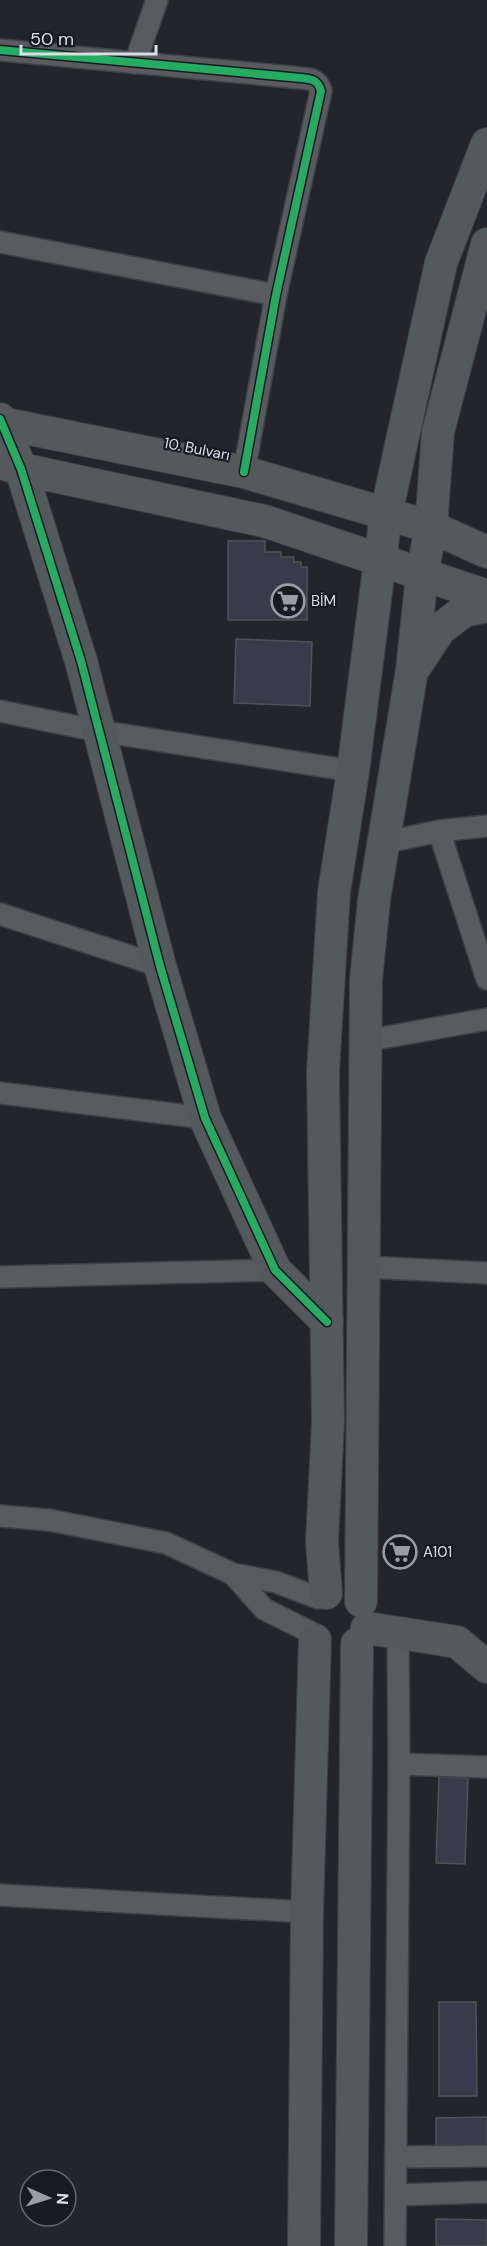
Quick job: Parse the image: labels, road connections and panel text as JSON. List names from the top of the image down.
{
  "streets": {
    "main road": ["10. Bulvarı"]
  },
  "places": {
    "supermarket": ["BİM", "A101"]
  },
  "scale_bar": "50 m",
  "north": "right"
}
